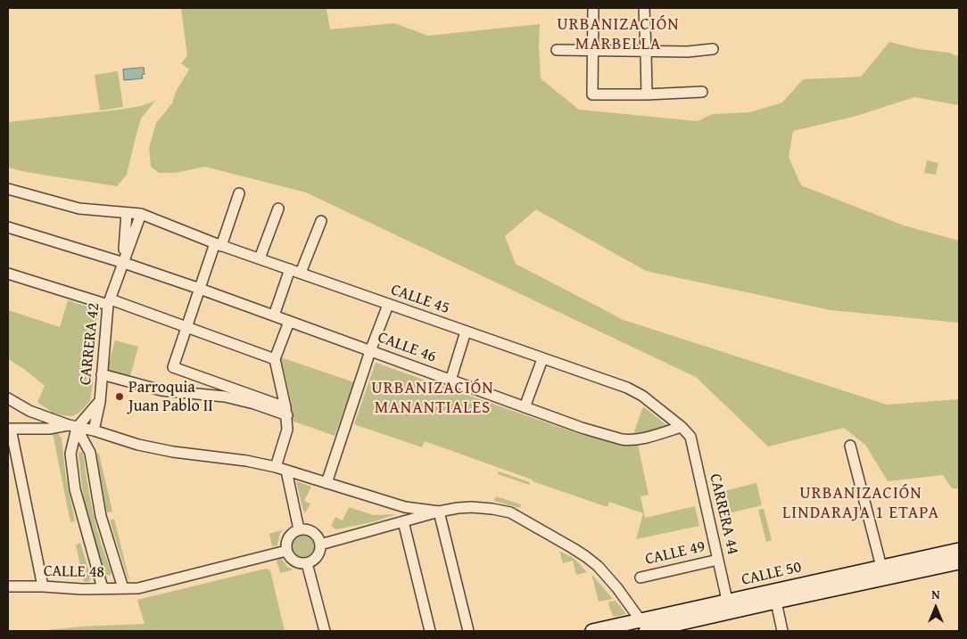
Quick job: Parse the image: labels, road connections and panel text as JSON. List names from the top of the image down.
{
  "streets": {
    "main road": ["CALLE 50"],
    "street": [
      "CALLE 45",
      "CARRERA 42",
      "CALLE 46",
      "CARRERA 44",
      "CALLE 49",
      "CALLE 48"
    ]
  },
  "crossings": [
    ["CALLE 45", "CARRERA 42"],
    ["CALLE 45", "CALLE 46"],
    ["CALLE 45", "CARRERA 44"],
    ["CARRERA 42", "CALLE 46"],
    ["CALLE 46", "CARRERA 44"],
    ["CARRERA 44", "CALLE 49"],
    ["CARRERA 44", "CALLE 50"]
  ],
  "districts": ["URBANIZACIÓN MARBELLA", "URBANIZACIÓN MANANTIALES", "URBANIZACIÓN LINDARAJA 1 ETAPA"],
  "places": ["Parroquia Juan Pablo II"],
  "north": "top"
}
